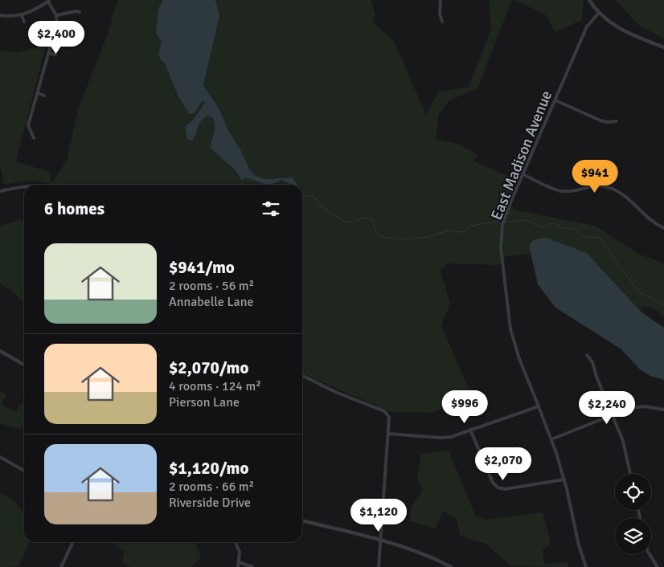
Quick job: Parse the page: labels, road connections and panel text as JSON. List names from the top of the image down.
{
  "streets": {
    "street": ["East Madison Avenue"]
  },
  "page": {
    "price": [
      "$2,400",
      "$941",
      "$996",
      "$2,240",
      "$2,070",
      "$1,120"
    ],
    "heading": "6 homes",
    "list": [
      {
        "name": "$941/mo",
        "note": "2 rooms · 56 m² · Annabelle Lane"
      },
      {
        "name": "$2,070/mo",
        "note": "4 rooms · 124 m² · Pierson Lane"
      },
      {
        "name": "$1,120/mo",
        "note": "2 rooms · 66 m² · Riverside Drive"
      }
    ]
  }
}
